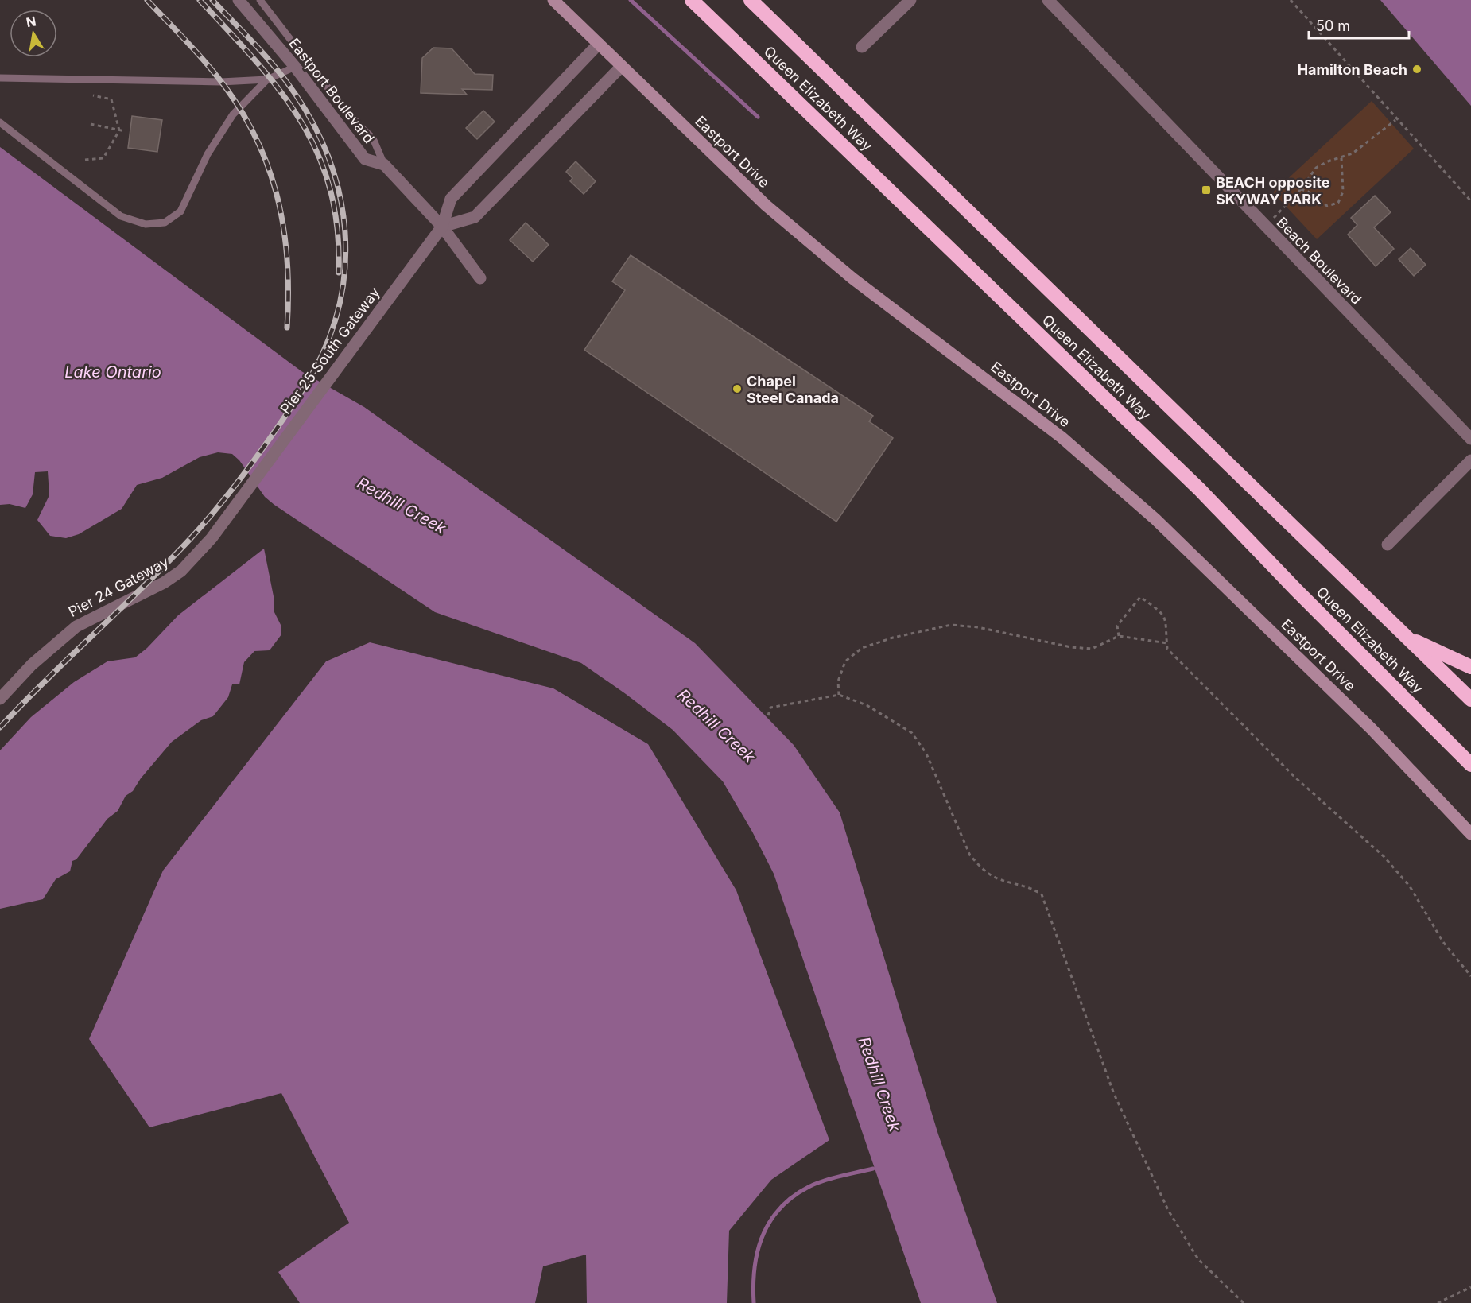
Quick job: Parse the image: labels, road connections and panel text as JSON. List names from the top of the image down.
{
  "streets": {
    "highway": ["Queen Elizabeth Way"],
    "main road": ["Eastport Drive"],
    "street": [
      "Eastport Boulevard",
      "Beach Boulevard",
      "Pier 25 South Gateway",
      "Pier 24 Gateway"
    ]
  },
  "crossings": [
    ["Eastport Boulevard", "Pier 25 South Gateway"],
    ["Eastport Drive", "Pier 25 South Gateway"],
    ["Pier 25 South Gateway", "Pier 24 Gateway"]
  ],
  "water": ["Lake Ontario", "Redhill Creek"],
  "places": {
    "other": ["Hamilton Beach", "Chapel Steel Canada"],
    "transit": ["BEACH opposite SKYWAY PARK"]
  },
  "scale_bar": "50 m",
  "north": "top"
}
